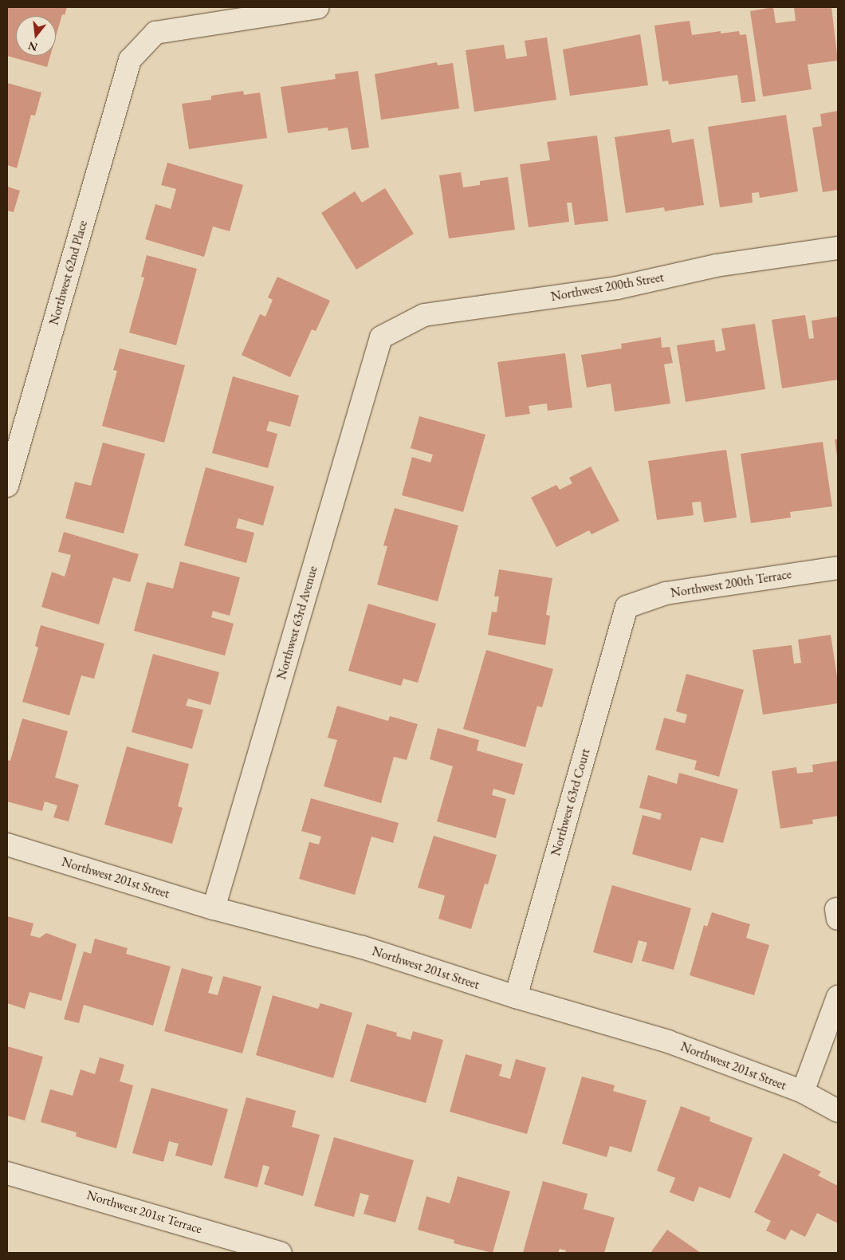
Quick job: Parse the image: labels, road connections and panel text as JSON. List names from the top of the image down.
{
  "streets": {
    "street": [
      "Northwest 62nd Place",
      "Northwest 200th Street",
      "Northwest 200th Terrace",
      "Northwest 63rd Avenue",
      "Northwest 63rd Court",
      "Northwest 201st Street",
      "Northwest 201st Terrace"
    ]
  },
  "crossings": [
    ["Northwest 200th Street", "Northwest 63rd Avenue"],
    ["Northwest 200th Terrace", "Northwest 63rd Court"],
    ["Northwest 63rd Avenue", "Northwest 201st Street"],
    ["Northwest 63rd Court", "Northwest 201st Street"]
  ],
  "north": "bottom"
}
